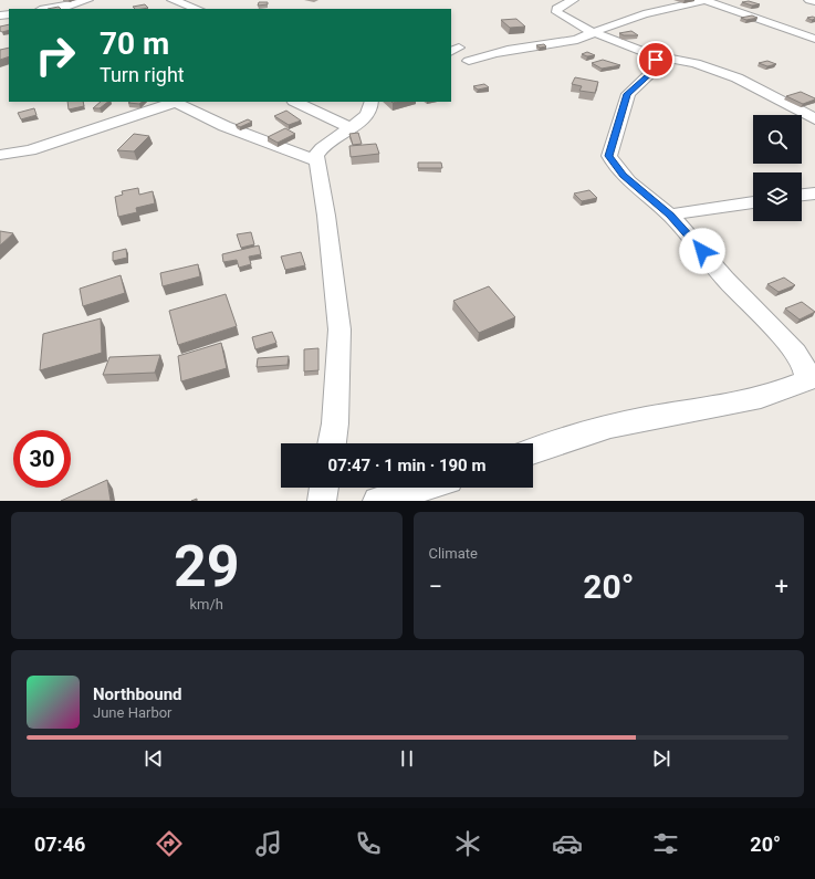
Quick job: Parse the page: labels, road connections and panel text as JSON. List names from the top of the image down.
{
  "page": {
    "turn": ["70 m", "Turn right"],
    "limit": "30",
    "trip": "07:47 · 1 min · 190 m",
    "tile": [
      ["29", "km/h"],
      "Climate"
    ],
    "heat": ["−", "20°", "+"],
    "song": ["Northbound", "June Harbor"],
    "tabs": ["07:46", "20°"]
  }
}
